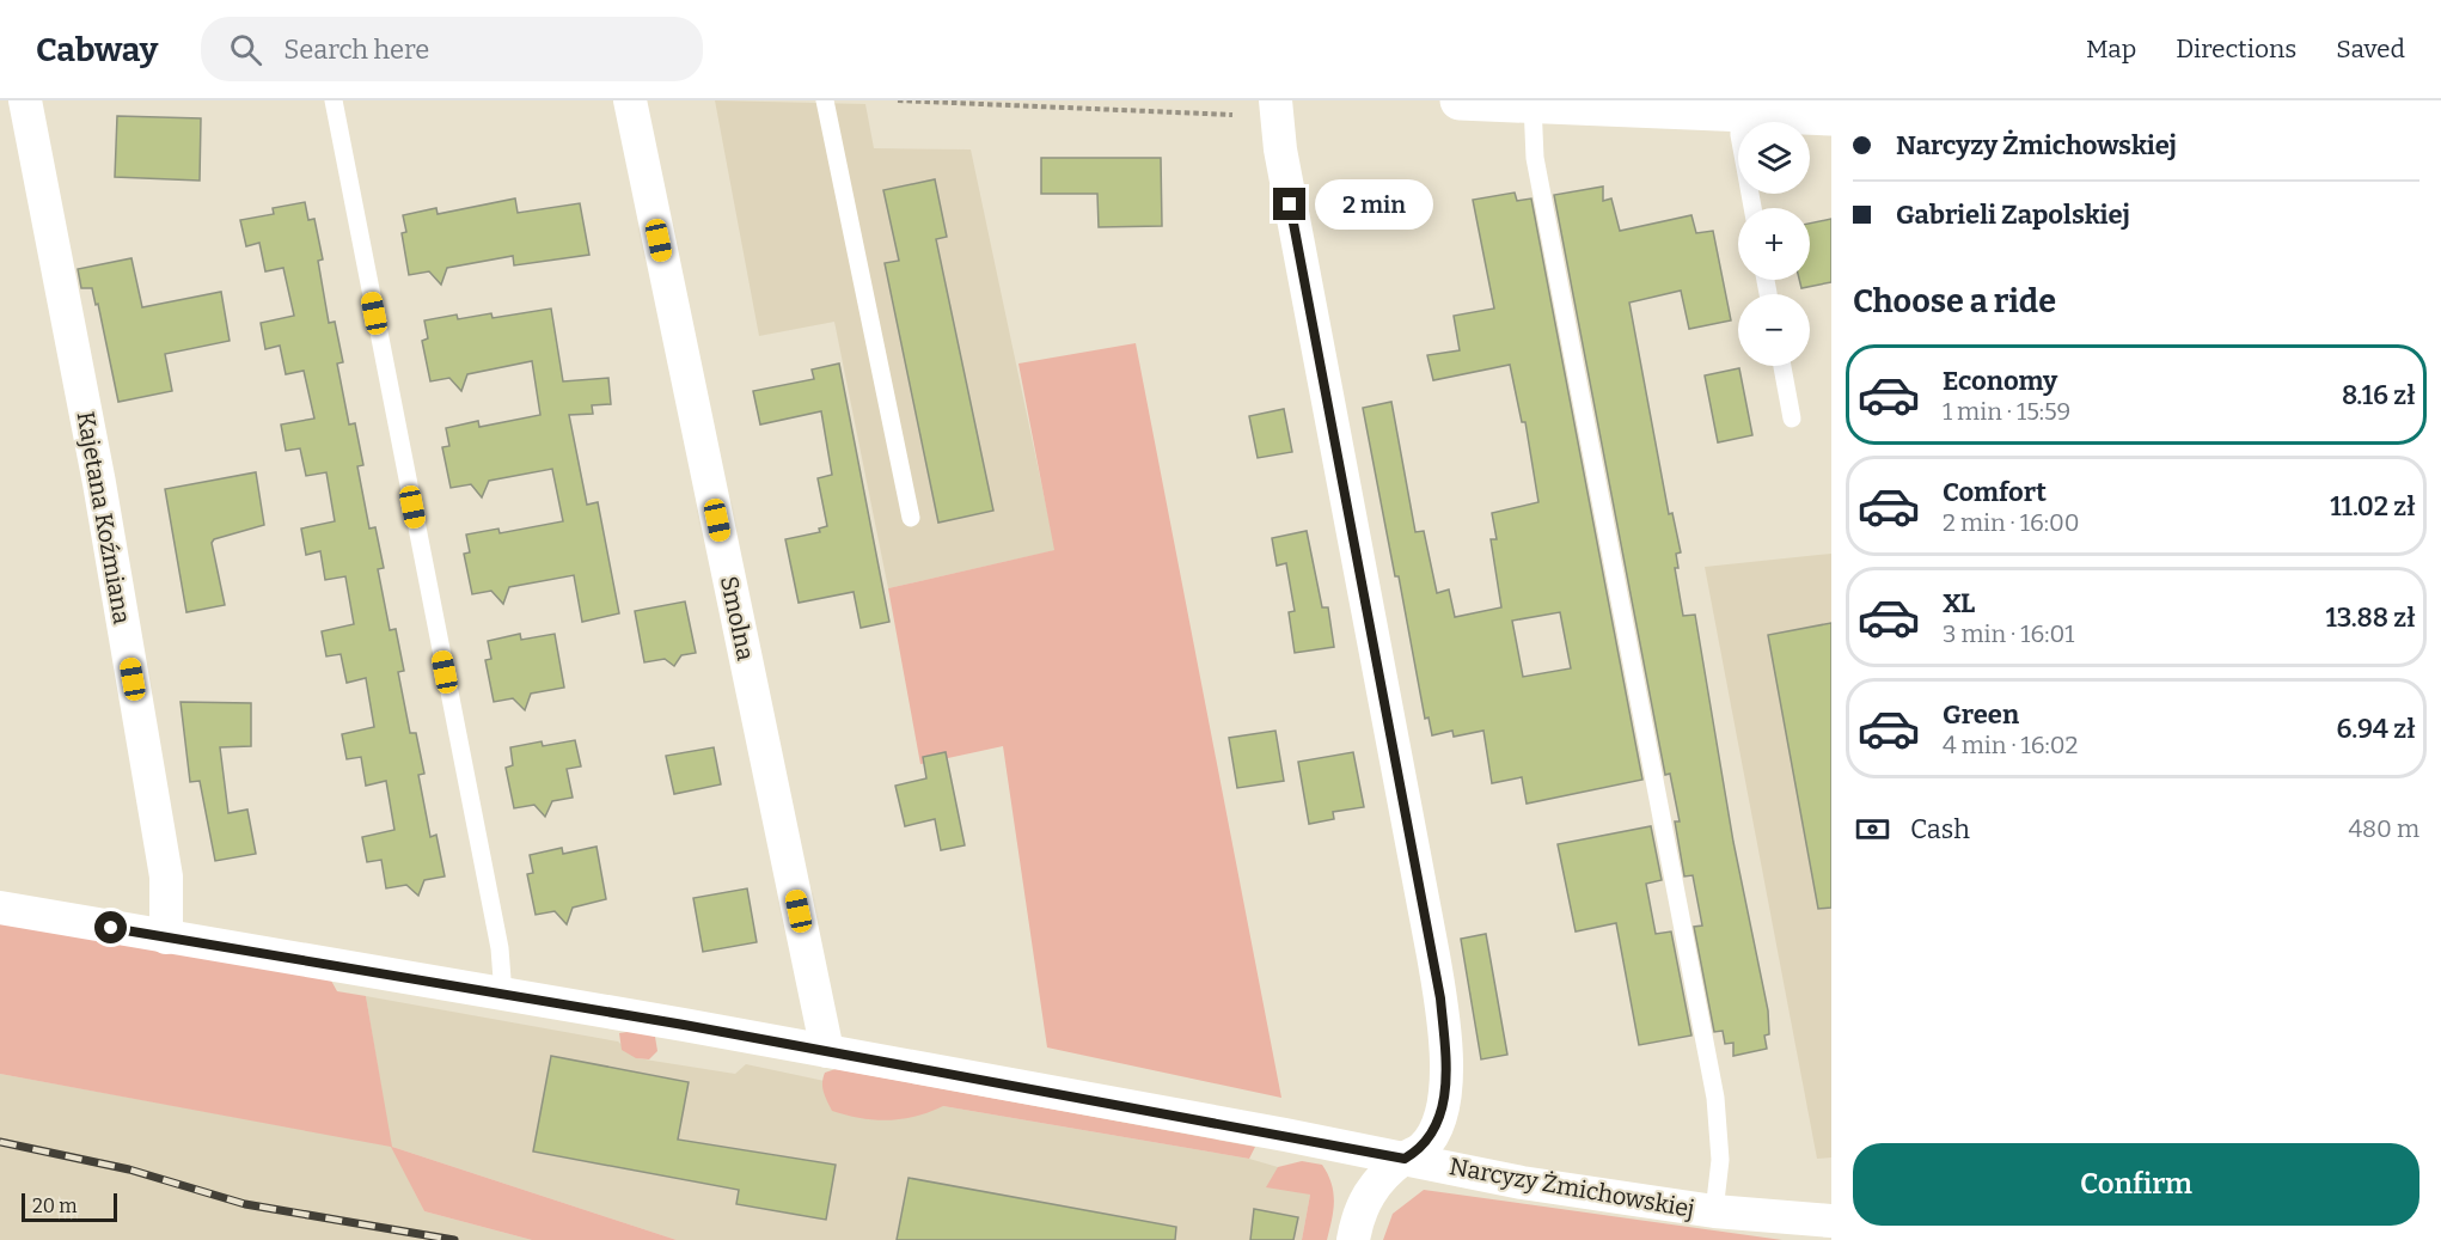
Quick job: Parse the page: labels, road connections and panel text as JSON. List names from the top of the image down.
{
  "streets": {
    "street": ["Kajetana Koźmiana", "Smolna", "Narcyzy Żmichowskiej"]
  },
  "crossings": [
    ["Kajetana Koźmiana", "Narcyzy Żmichowskiej"],
    ["Smolna", "Narcyzy Żmichowskiej"]
  ],
  "scale_bar": "20 m",
  "page": {
    "header": "Cabway",
    "search": "Search here",
    "nav": ["Map", "Directions", "Saved"],
    "banner": ["Narcyzy Żmichowskiej", "Gabrieli Zapolskiej"],
    "map_buttons": ["+", "−"],
    "bubble": "2 min",
    "heading": "Choose a ride",
    "list": [
      {
        "name": "Economy",
        "note": "1 min · 15:59",
        "value": "8.16 zł"
      },
      {
        "name": "Comfort",
        "note": "2 min · 16:00",
        "value": "11.02 zł"
      },
      {
        "name": "XL",
        "note": "3 min · 16:01",
        "value": "13.88 zł"
      },
      {
        "name": "Green",
        "note": "4 min · 16:02",
        "value": "6.94 zł"
      }
    ],
    "pay": ["Cash", "480 m"],
    "buttons": "Confirm",
    "scale": "20 m"
  }
}
